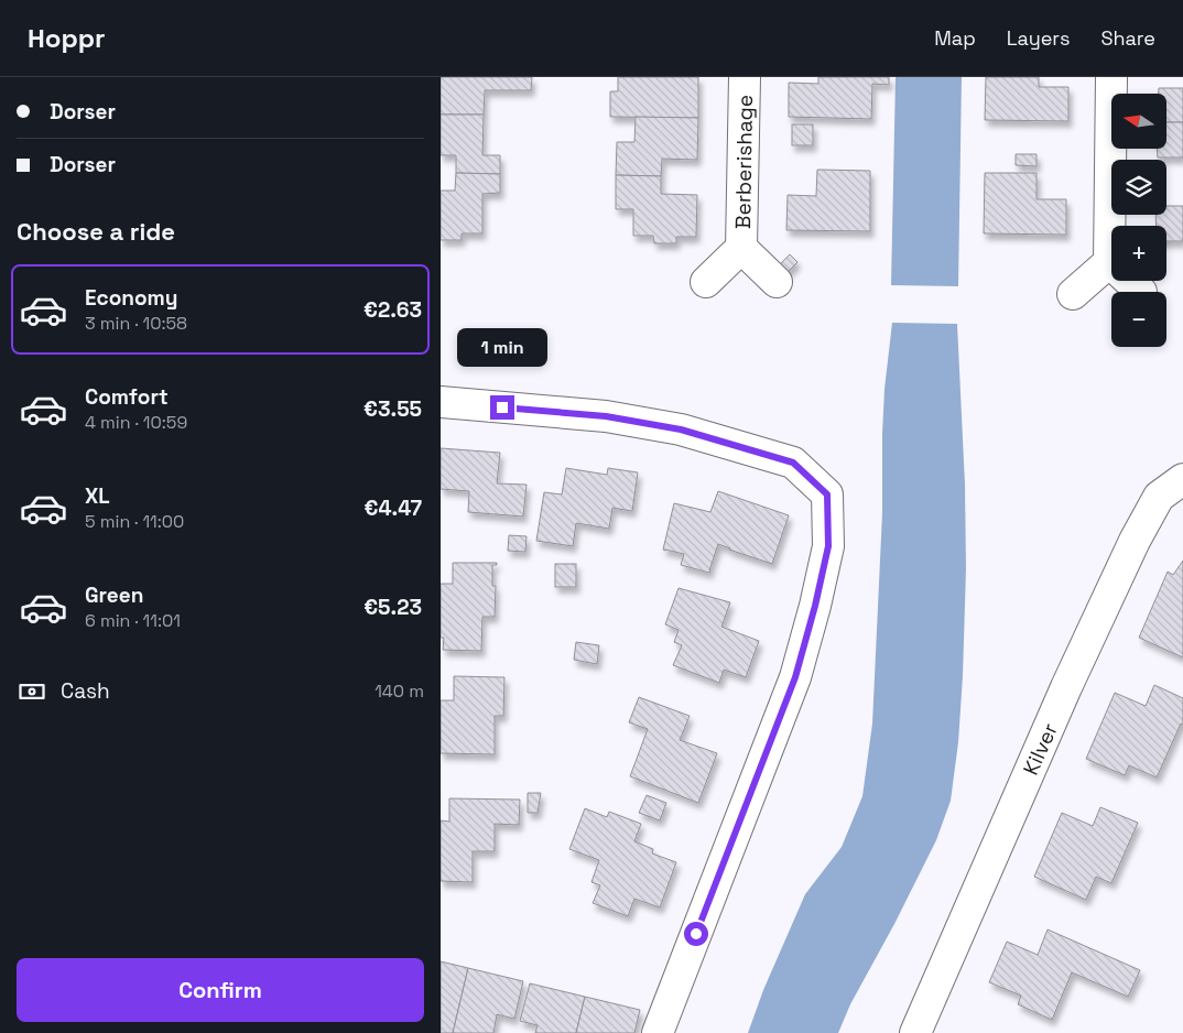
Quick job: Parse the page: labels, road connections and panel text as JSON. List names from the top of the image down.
{
  "streets": {
    "street": ["Berberishage", "Kilver"]
  },
  "north": "left",
  "page": {
    "header": "Hoppr",
    "nav": ["Map", "Layers", "Share"],
    "banner": ["Dorser", "Dorser"],
    "map_buttons": ["+", "−"],
    "heading": "Choose a ride",
    "list": [
      {
        "name": "Economy",
        "note": "3 min · 10:58",
        "value": "€2.63"
      },
      {
        "name": "Comfort",
        "note": "4 min · 10:59",
        "value": "€3.55"
      },
      {
        "name": "XL",
        "note": "5 min · 11:00",
        "value": "€4.47"
      },
      {
        "name": "Green",
        "note": "6 min · 11:01",
        "value": "€5.23"
      }
    ],
    "bubble": "1 min",
    "pay": ["Cash", "140 m"],
    "buttons": "Confirm"
  }
}
